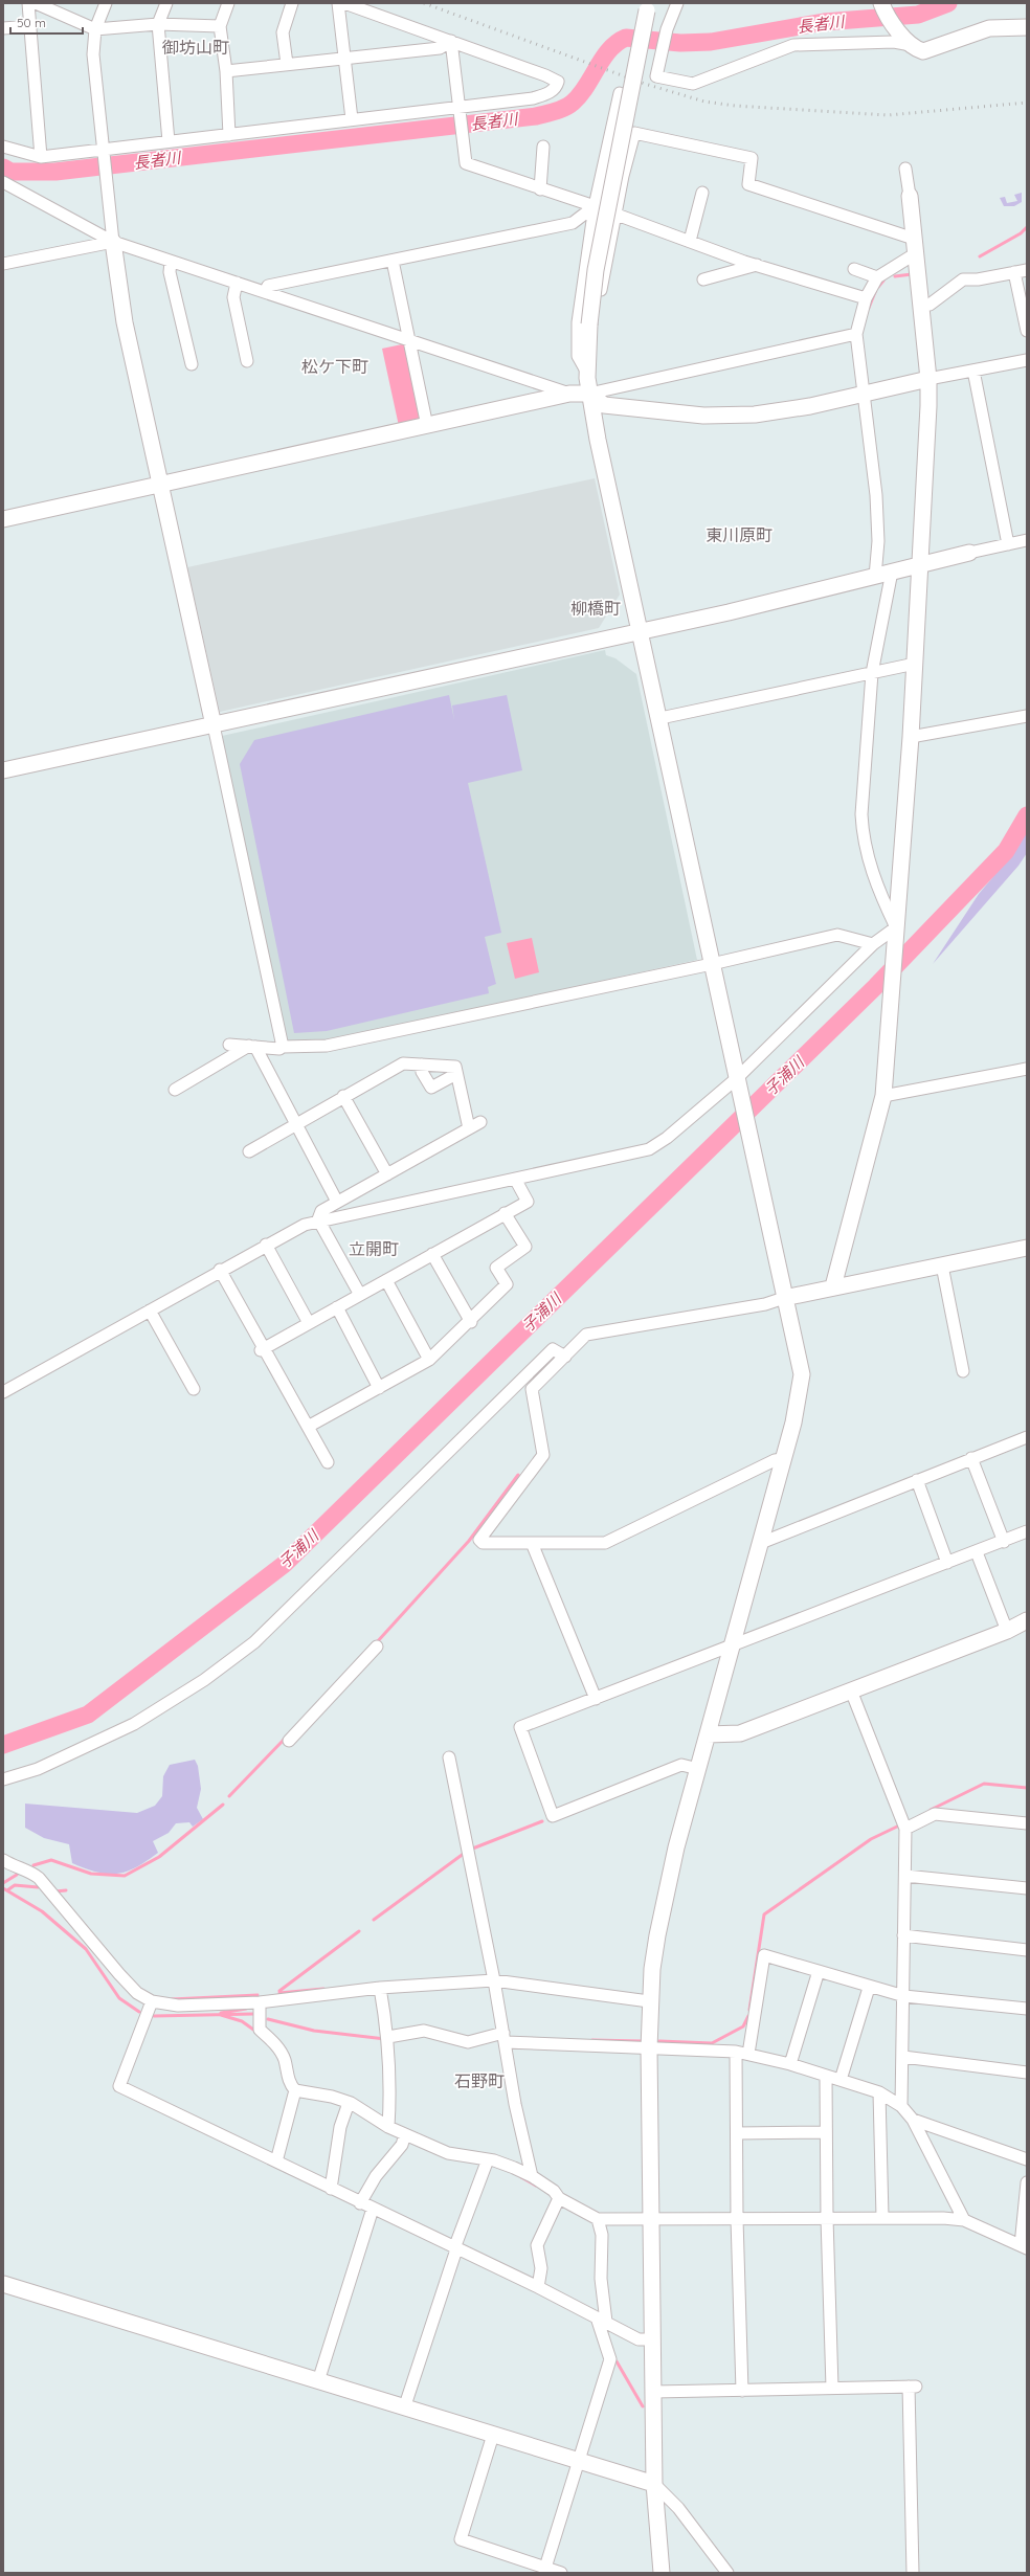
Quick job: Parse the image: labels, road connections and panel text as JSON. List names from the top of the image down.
{
  "districts": [
    "御坊山町",
    "松ケ下町",
    "東川原町",
    "柳橋町",
    "立開町",
    "石野町"
  ],
  "water": ["長者川", "子浦川"],
  "scale_bar": "50 m"
}
